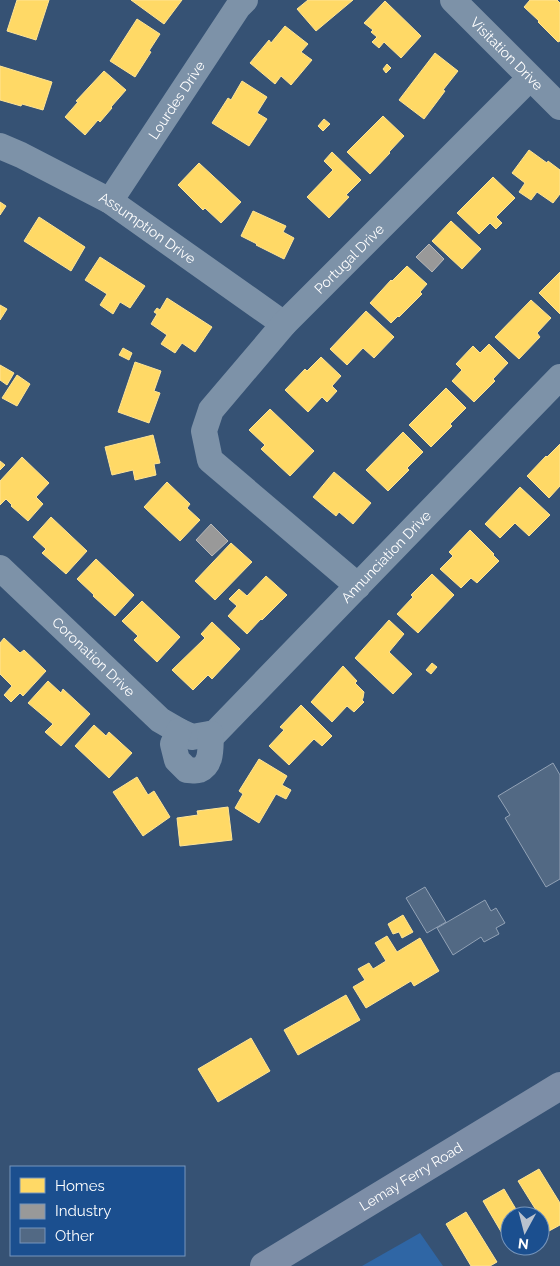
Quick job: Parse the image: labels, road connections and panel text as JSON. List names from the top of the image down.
{
  "streets": {
    "main road": ["Lemay Ferry Road"],
    "street": [
      "Visitation Drive",
      "Lourdes Drive",
      "Assumption Drive",
      "Portugal Drive",
      "Annunciation Drive",
      "Coronation Drive"
    ]
  },
  "crossings": [
    ["Visitation Drive", "Portugal Drive"],
    ["Lourdes Drive", "Assumption Drive"],
    ["Assumption Drive", "Portugal Drive"],
    ["Portugal Drive", "Annunciation Drive"],
    ["Annunciation Drive", "Coronation Drive"]
  ],
  "legend": ["Homes", "Industry", "Other"],
  "north": "bottom"
}
